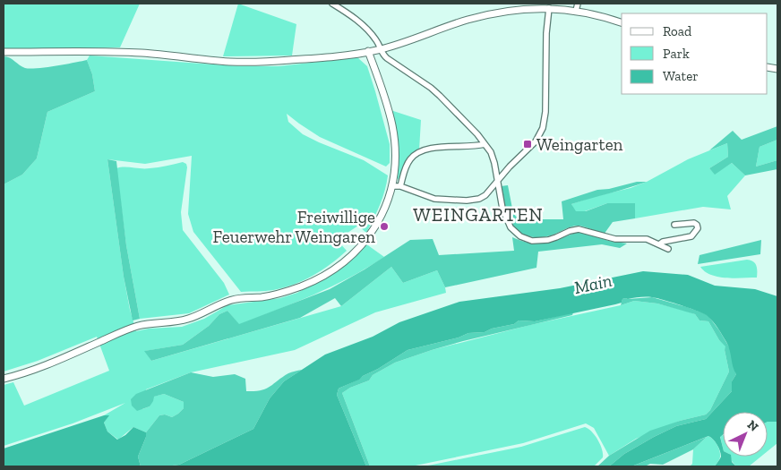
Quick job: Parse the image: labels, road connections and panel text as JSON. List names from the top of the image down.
{
  "districts": ["WEINGARTEN"],
  "water": ["Main"],
  "places": {
    "transit": ["Weingarten"],
    "other": ["Freiwillige Feuerwehr Weingaren"]
  },
  "legend": ["Road", "Park", "Water"],
  "north": "top right"
}
